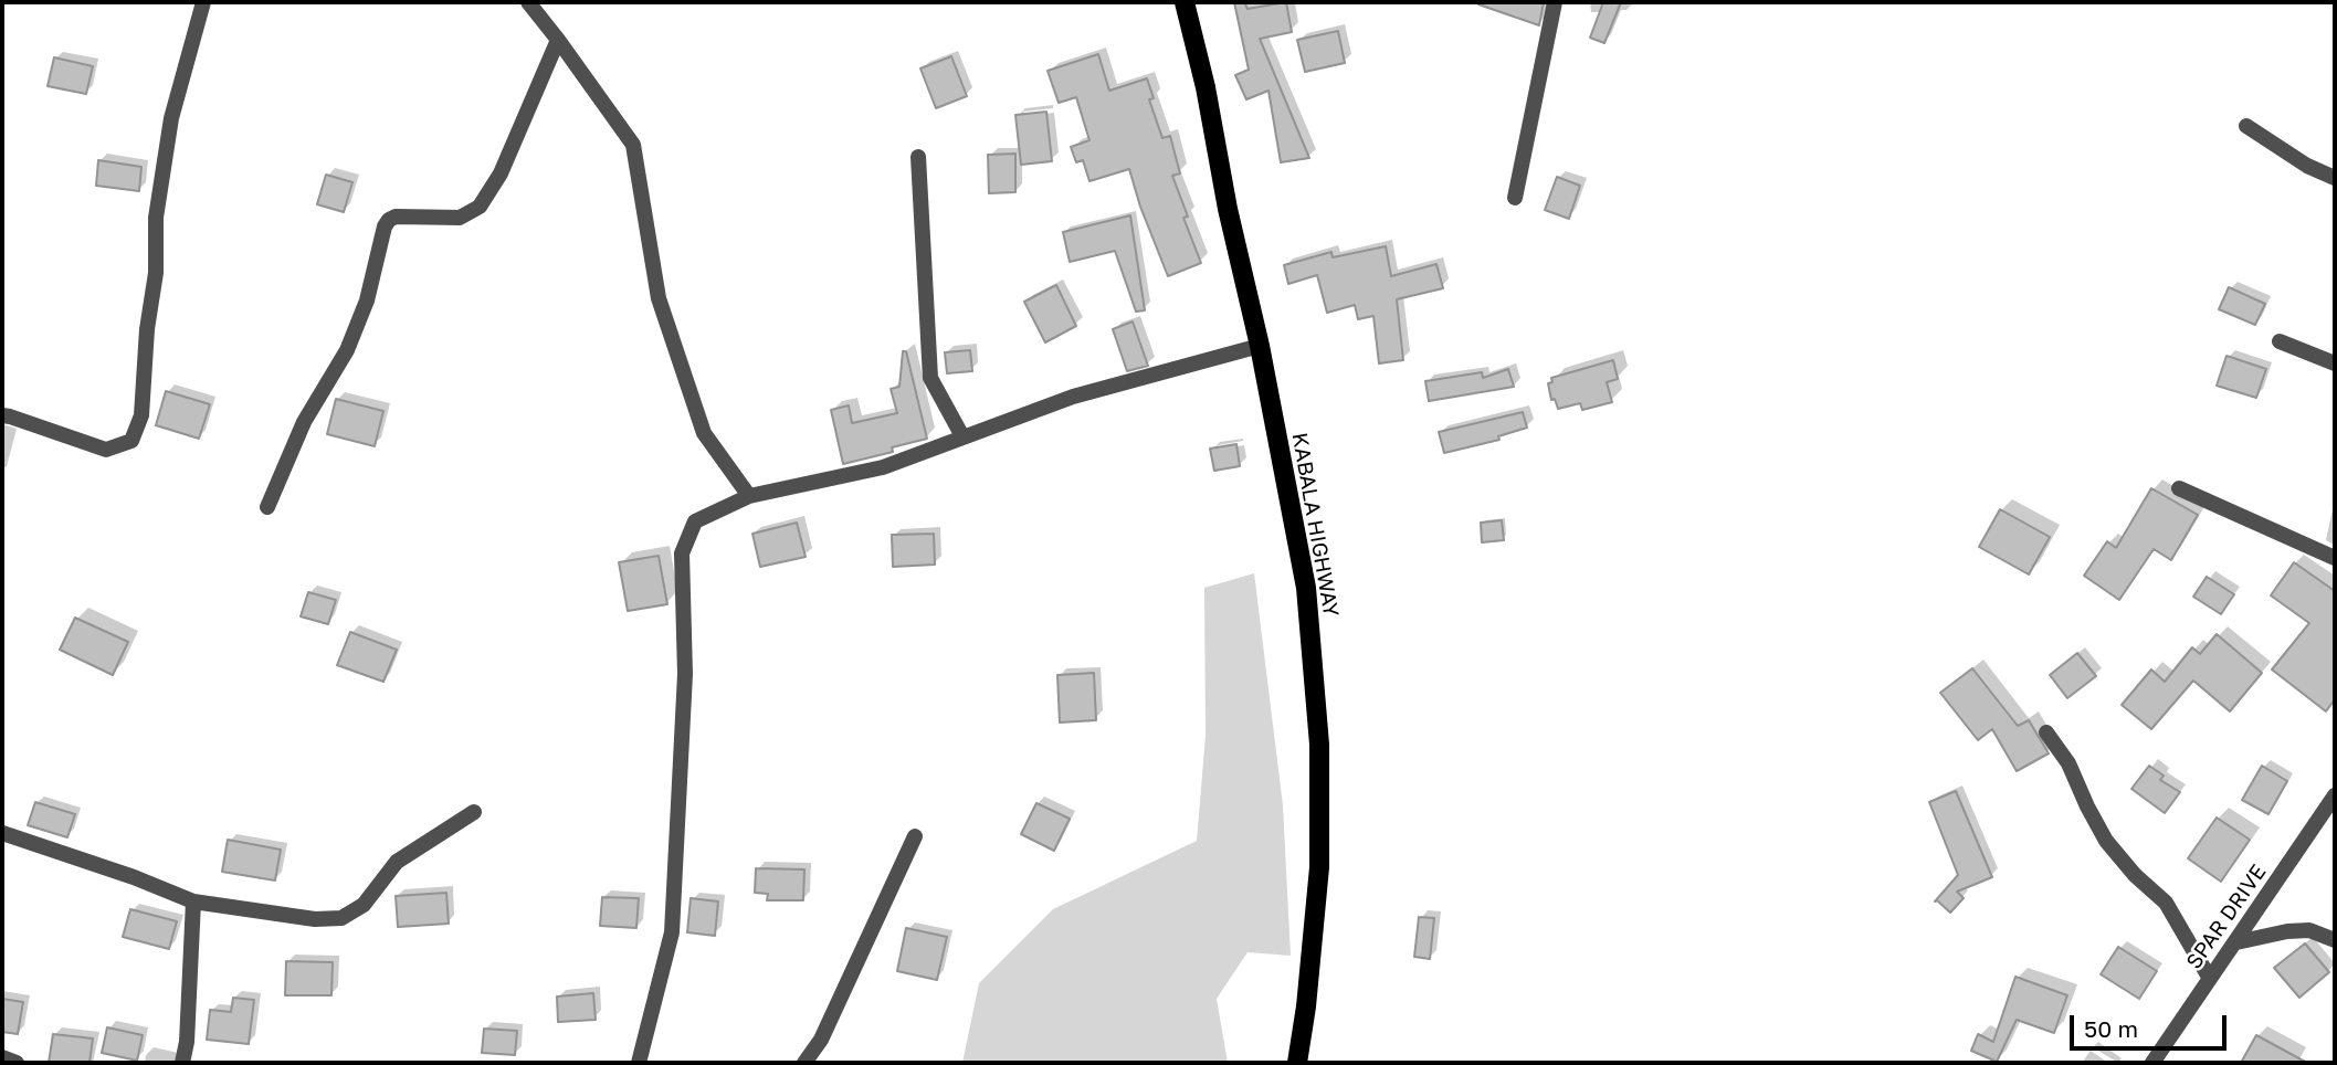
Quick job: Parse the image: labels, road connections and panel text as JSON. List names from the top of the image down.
{
  "streets": {
    "main road": ["KABALA HIGHWAY"],
    "street": ["SPAR DRIVE"]
  },
  "scale_bar": "50 m"
}
